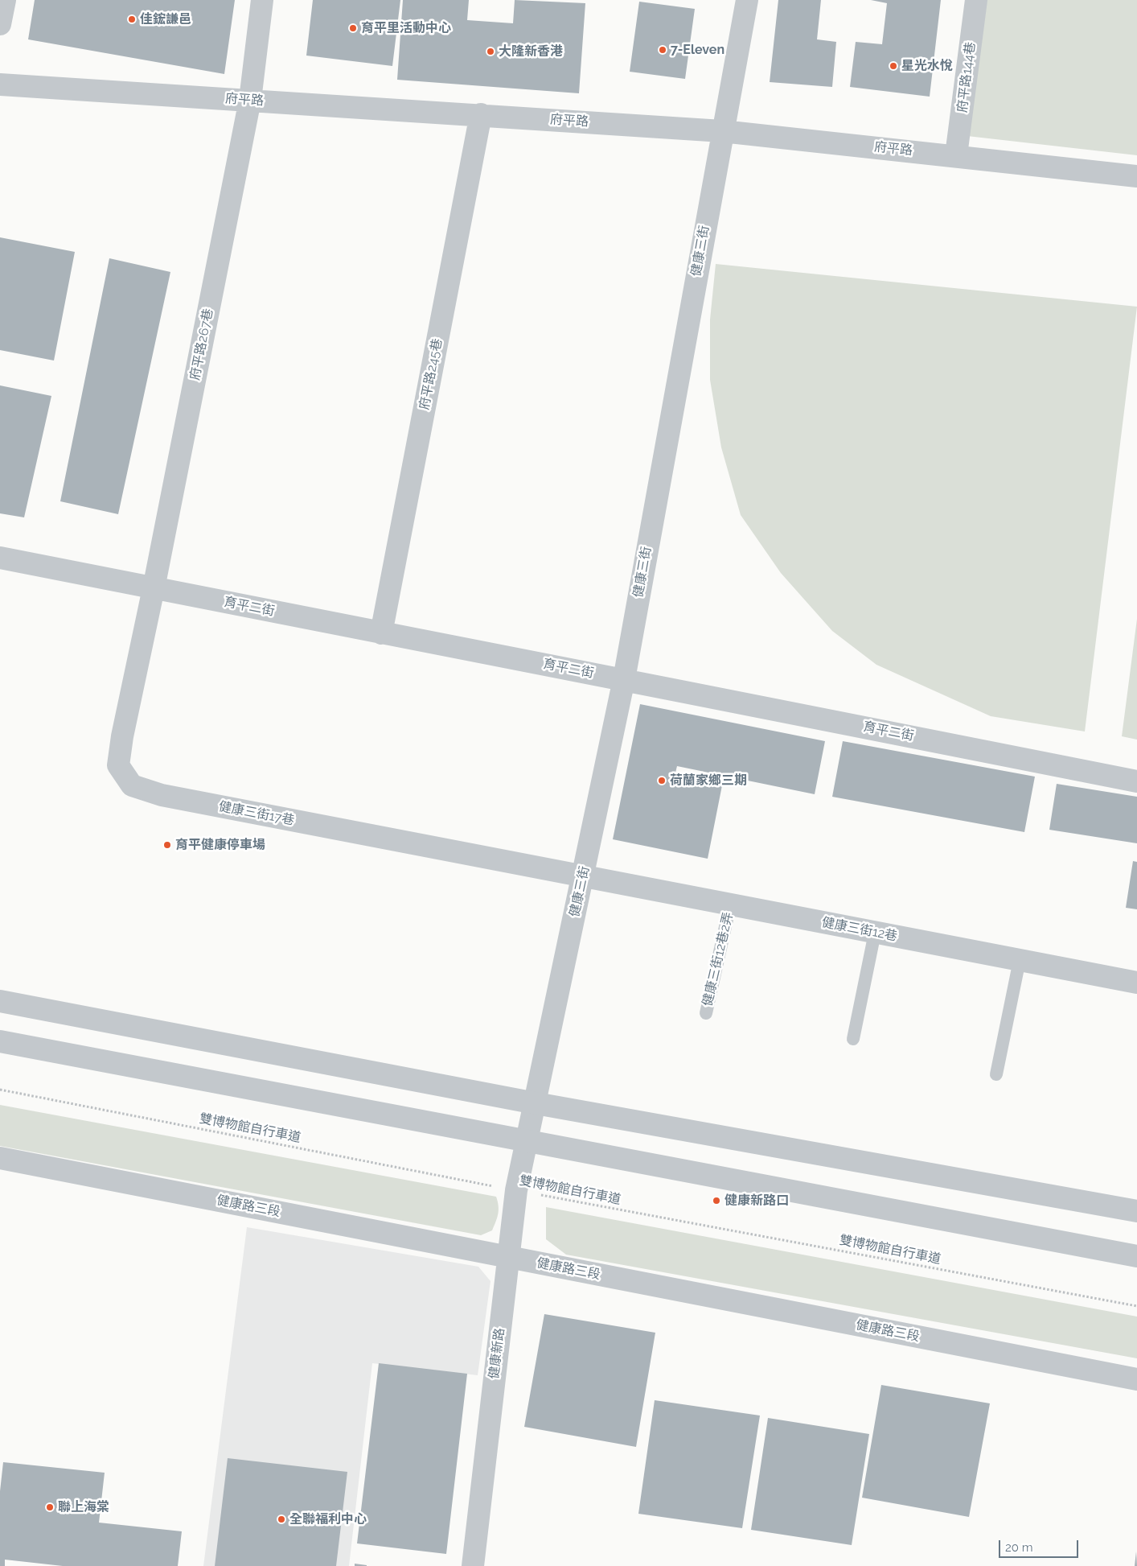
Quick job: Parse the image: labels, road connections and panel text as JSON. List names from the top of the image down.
{
  "streets": {
    "street": [
      "府平路144巷",
      "府平路",
      "健康三街",
      "府平路267巷",
      "府平路245巷",
      "育平二街",
      "健康三街17巷",
      "健康三街12巷",
      "健康路三段",
      "健康新路"
    ],
    "lane": ["健康三街12巷2弄"],
    "path": ["雙博物館自行車道"]
  },
  "crossings": [
    ["府平路144巷", "府平路"],
    ["府平路", "健康三街"],
    ["府平路", "府平路267巷"],
    ["府平路", "府平路245巷"],
    ["健康三街", "育平二街"],
    ["健康三街", "健康三街17巷"],
    ["健康三街", "健康三街12巷"],
    ["健康三街", "健康新路"],
    ["府平路267巷", "育平二街"],
    ["府平路267巷", "健康三街17巷"],
    ["府平路245巷", "育平二街"],
    ["育平二街", "健康三街17巷"],
    ["健康三街17巷", "健康三街12巷"],
    ["健康三街12巷", "健康三街12巷2弄"],
    ["雙博物館自行車道", "健康新路"],
    ["健康路三段", "健康新路"]
  ],
  "places": [
    "佳鋐謙邑",
    "育平里活動中心",
    "7-Eleven",
    "大隆新香港",
    "星光水悅",
    "荷蘭家鄉三期",
    "育平健康停車場",
    "健康新路口",
    "聯上海棠",
    "全聯福利中心"
  ],
  "scale_bar": "20 m"
}
